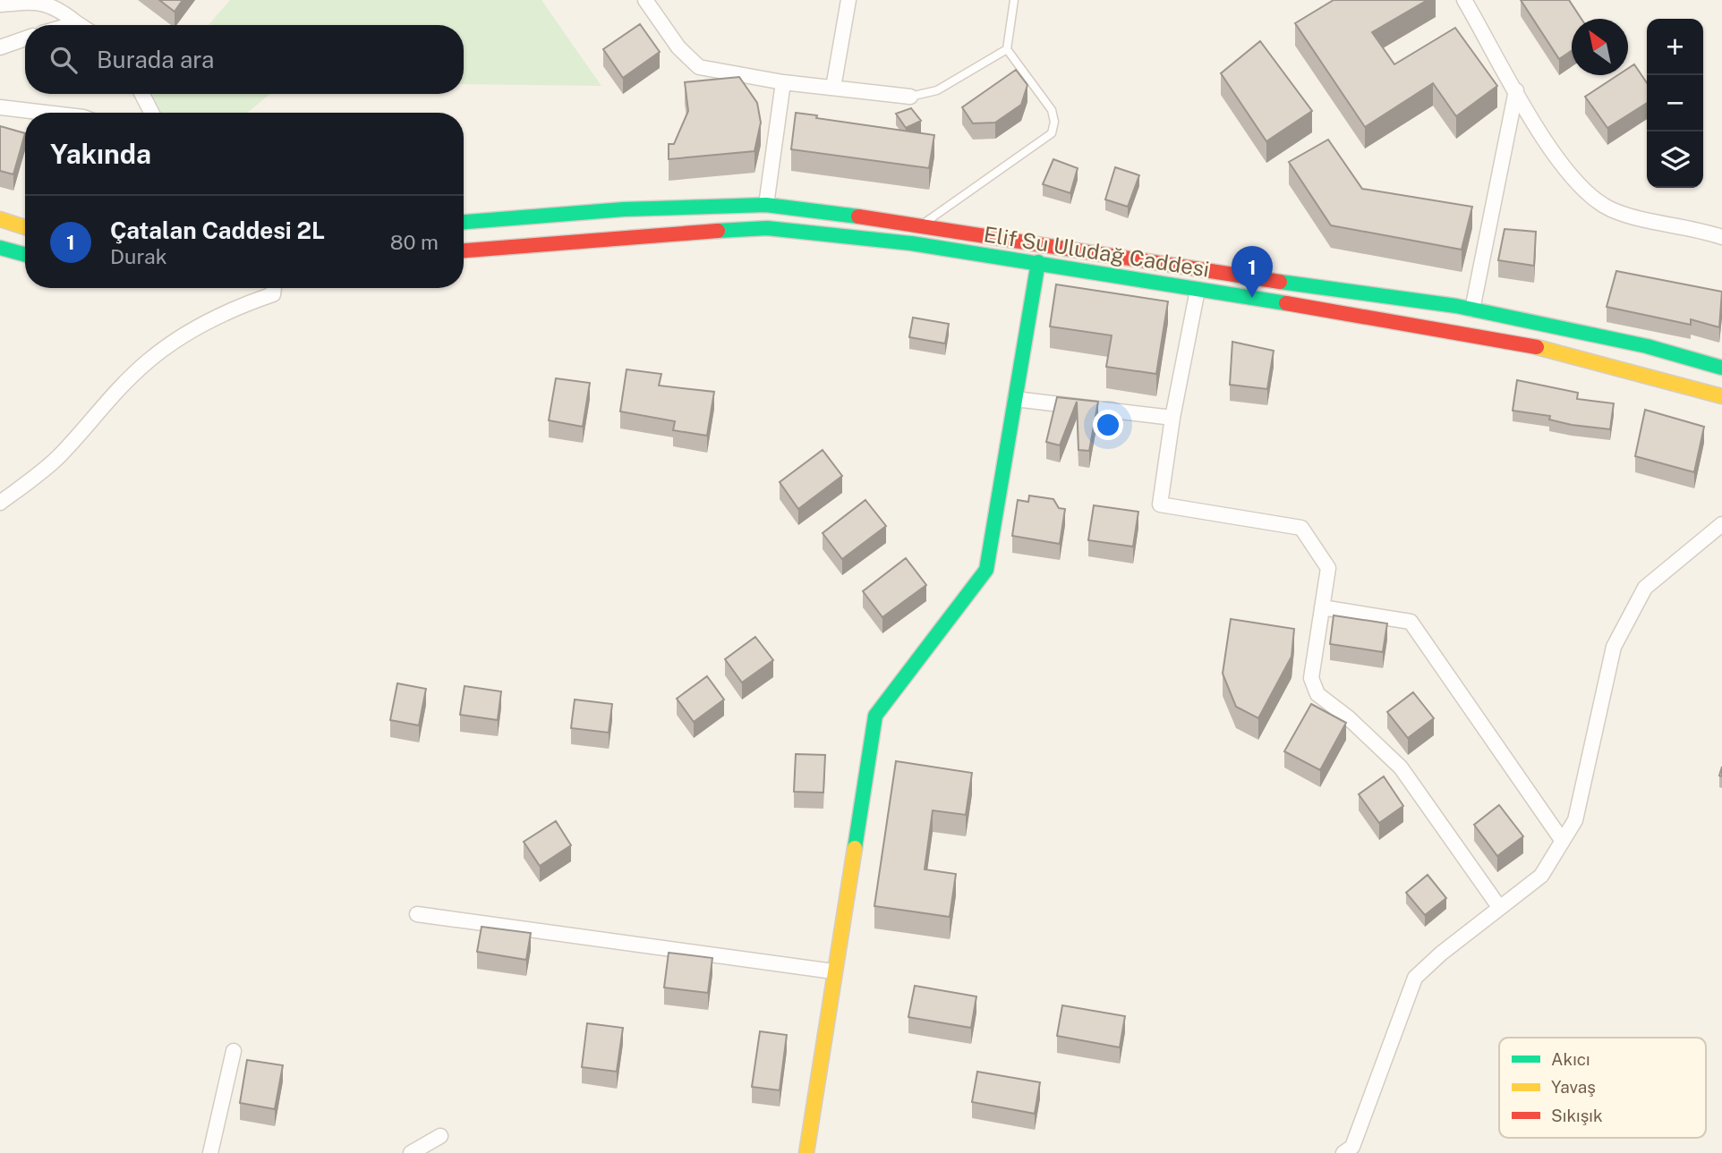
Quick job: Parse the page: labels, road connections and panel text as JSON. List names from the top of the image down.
{
  "streets": {
    "main road": ["Elif Su Uludağ Caddesi"]
  },
  "legend": ["Akıcı", "Yavaş", "Sıkışık"],
  "north": "top left",
  "page": {
    "map_buttons": ["+", "−"],
    "search": "Burada ara",
    "heading": "Yakında",
    "list": [
      {
        "mark": "1",
        "name": "Çatalan Caddesi 2L",
        "note": "Durak",
        "value": "80 m"
      }
    ],
    "pins": "1"
  }
}
